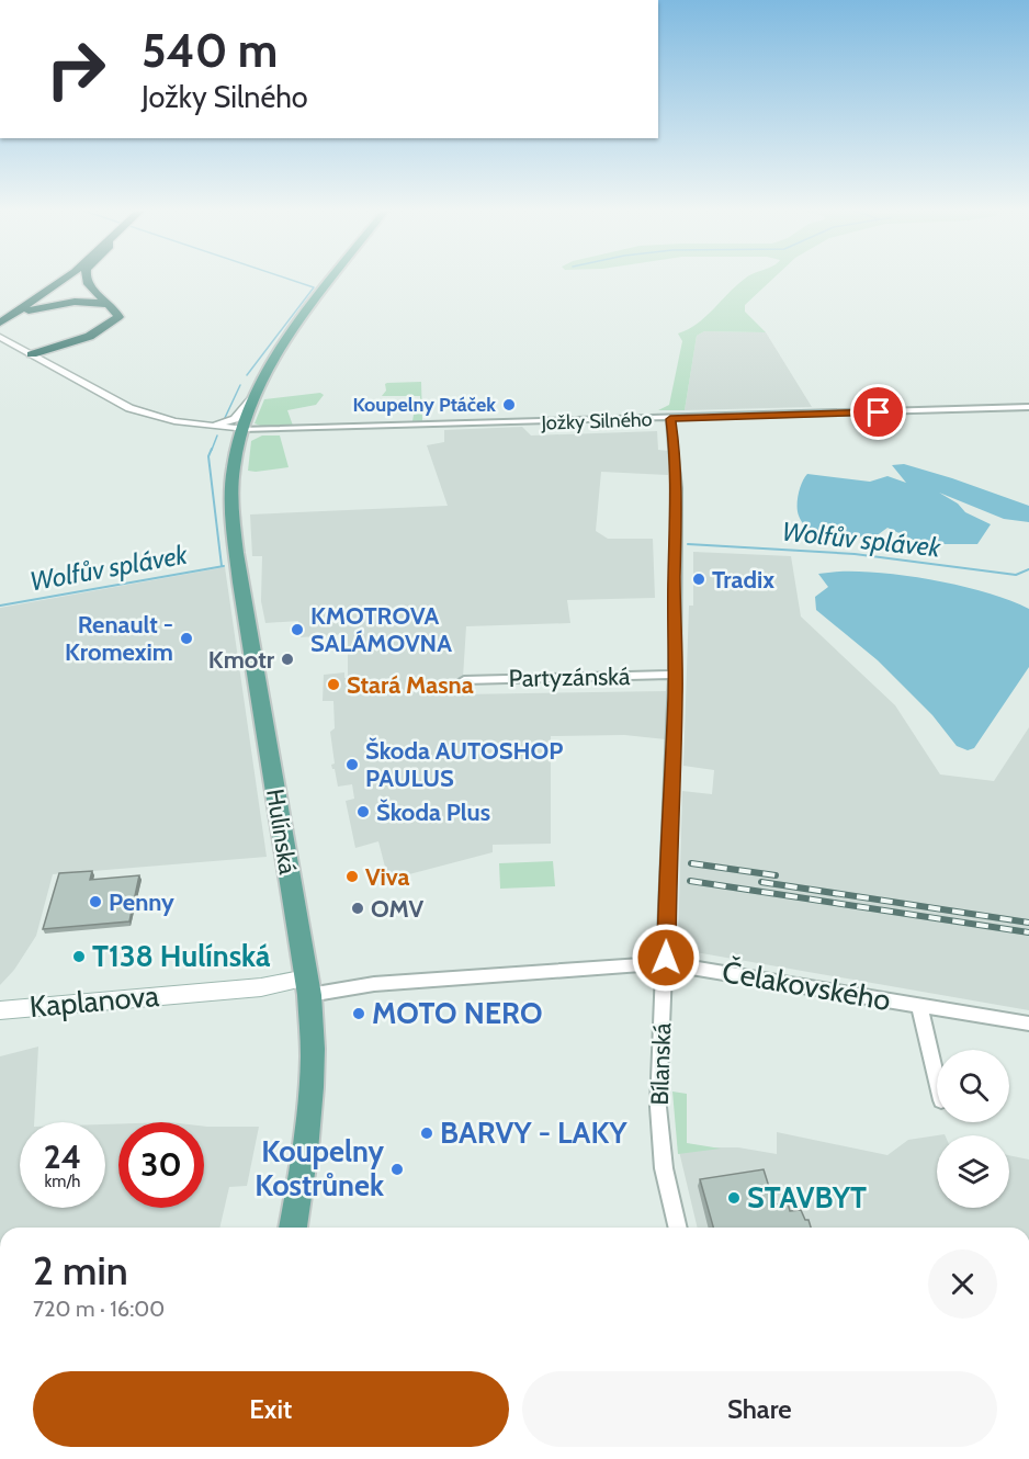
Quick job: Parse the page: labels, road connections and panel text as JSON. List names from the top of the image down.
{
  "streets": {
    "main road": ["Hulínská", "Kaplanova"],
    "street": [
      "Jožky Silného",
      "Partyzánská",
      "Čelakovského",
      "Bílanská"
    ]
  },
  "crossings": [
    ["Jožky Silného", "Hulínská"],
    ["Jožky Silného", "Bílanská"],
    ["Partyzánská", "Bílanská"],
    ["Hulínská", "Čelakovského"],
    ["Hulínská", "Kaplanova"],
    ["Čelakovského", "Kaplanova"],
    ["Čelakovského", "Bílanská"]
  ],
  "water": ["Wolfův splávek"],
  "places": [
    "Koupelny Ptáček",
    "Tradix",
    "KMOTROVA SALÁMOVNA",
    "Renault - Kromexim",
    "Kmotr",
    "Stará Masna",
    "Škoda AUTOSHOP PAULUS",
    "Škoda Plus",
    "Viva",
    "Penny",
    "OMV",
    "T138 Hulínská",
    "MOTO NERO",
    "BARVY - LAKY",
    "Koupelny Kostrůnek",
    "STAVBYT"
  ],
  "page": {
    "turn": ["540 m", "Jožky Silného"],
    "speed": "24 km/h",
    "limit": "30",
    "heading": ["2 min", "720 m · 16:00"],
    "buttons": ["Exit", "Share"]
  }
}
